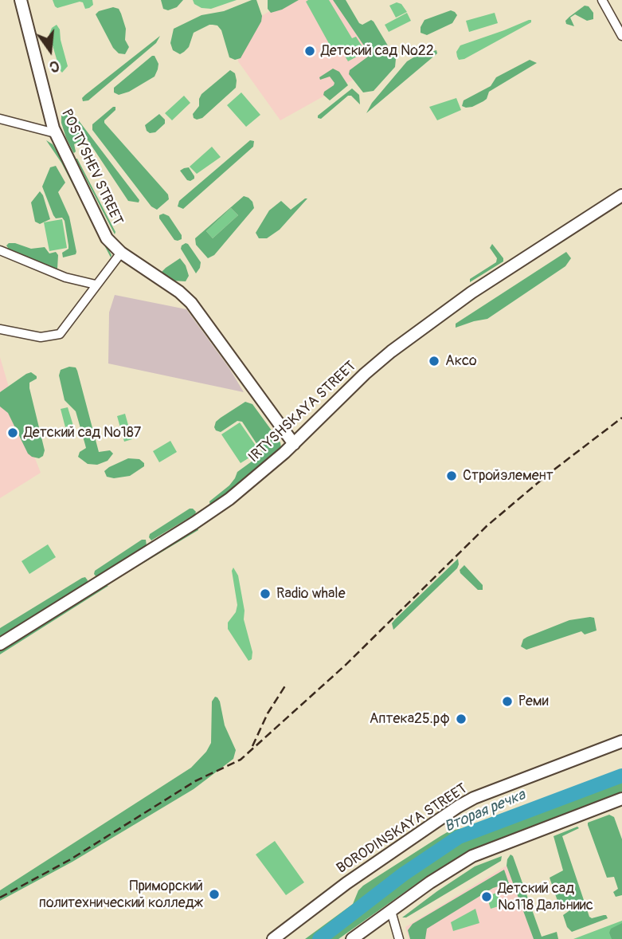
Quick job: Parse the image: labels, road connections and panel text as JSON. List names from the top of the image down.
{
  "streets": {
    "main road": ["POSTYSHEV STREET", "IRTYSHSKAYA STREET", "BORODINSKAYA STREET"]
  },
  "crossings": [
    ["POSTYSHEV STREET", "IRTYSHSKAYA STREET"]
  ],
  "water": ["Вторая речка"],
  "places": [
    "Детский сад №22",
    "Аксо",
    "Детский сад №187",
    "Стройэлемент",
    "Radio whale",
    "Реми",
    "Аптека25.рф",
    "Приморский политехнический колледж",
    "Детский сад №118 Дальниис"
  ],
  "north": "bottom"
}
